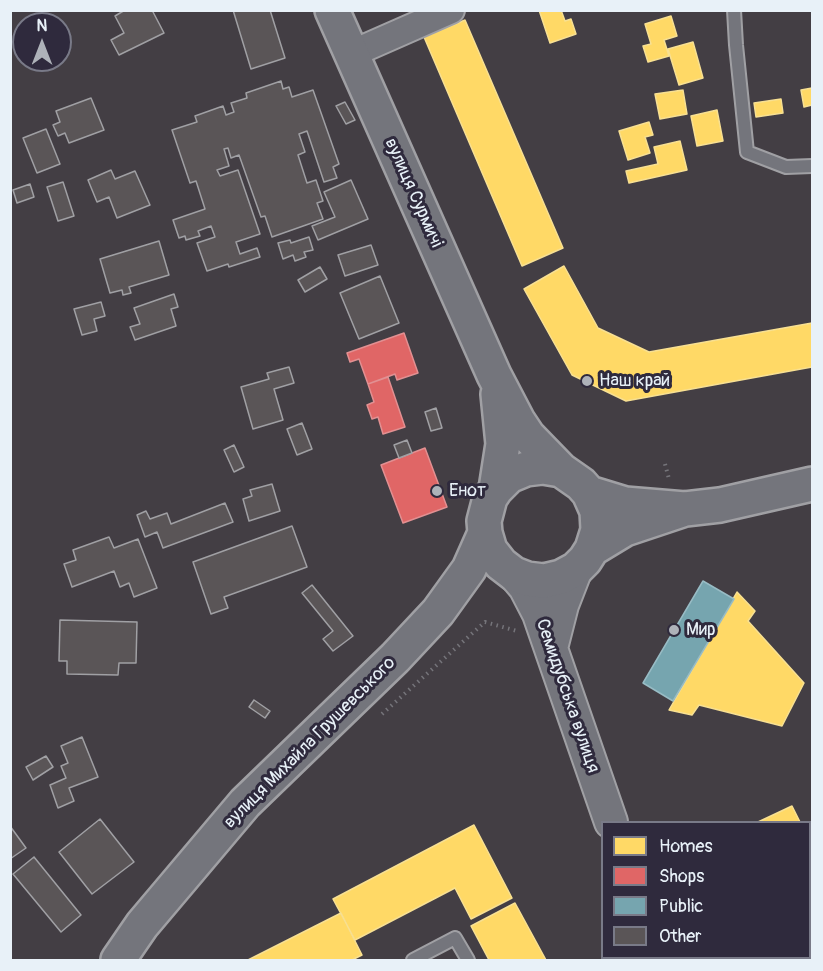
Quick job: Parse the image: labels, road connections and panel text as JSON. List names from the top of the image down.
{
  "streets": {
    "main road": ["вулиця Сурмичі", "вулиця Михайла Грушевського"],
    "street": ["Семидубська вулиця"]
  },
  "crossings": [
    ["Семидубська вулиця", "вулиця Михайла Грушевського"]
  ],
  "places": ["Наш край", "Енот", "Мир"],
  "legend": [
    "Homes",
    "Shops",
    "Public",
    "Other"
  ],
  "north": "top"
}
